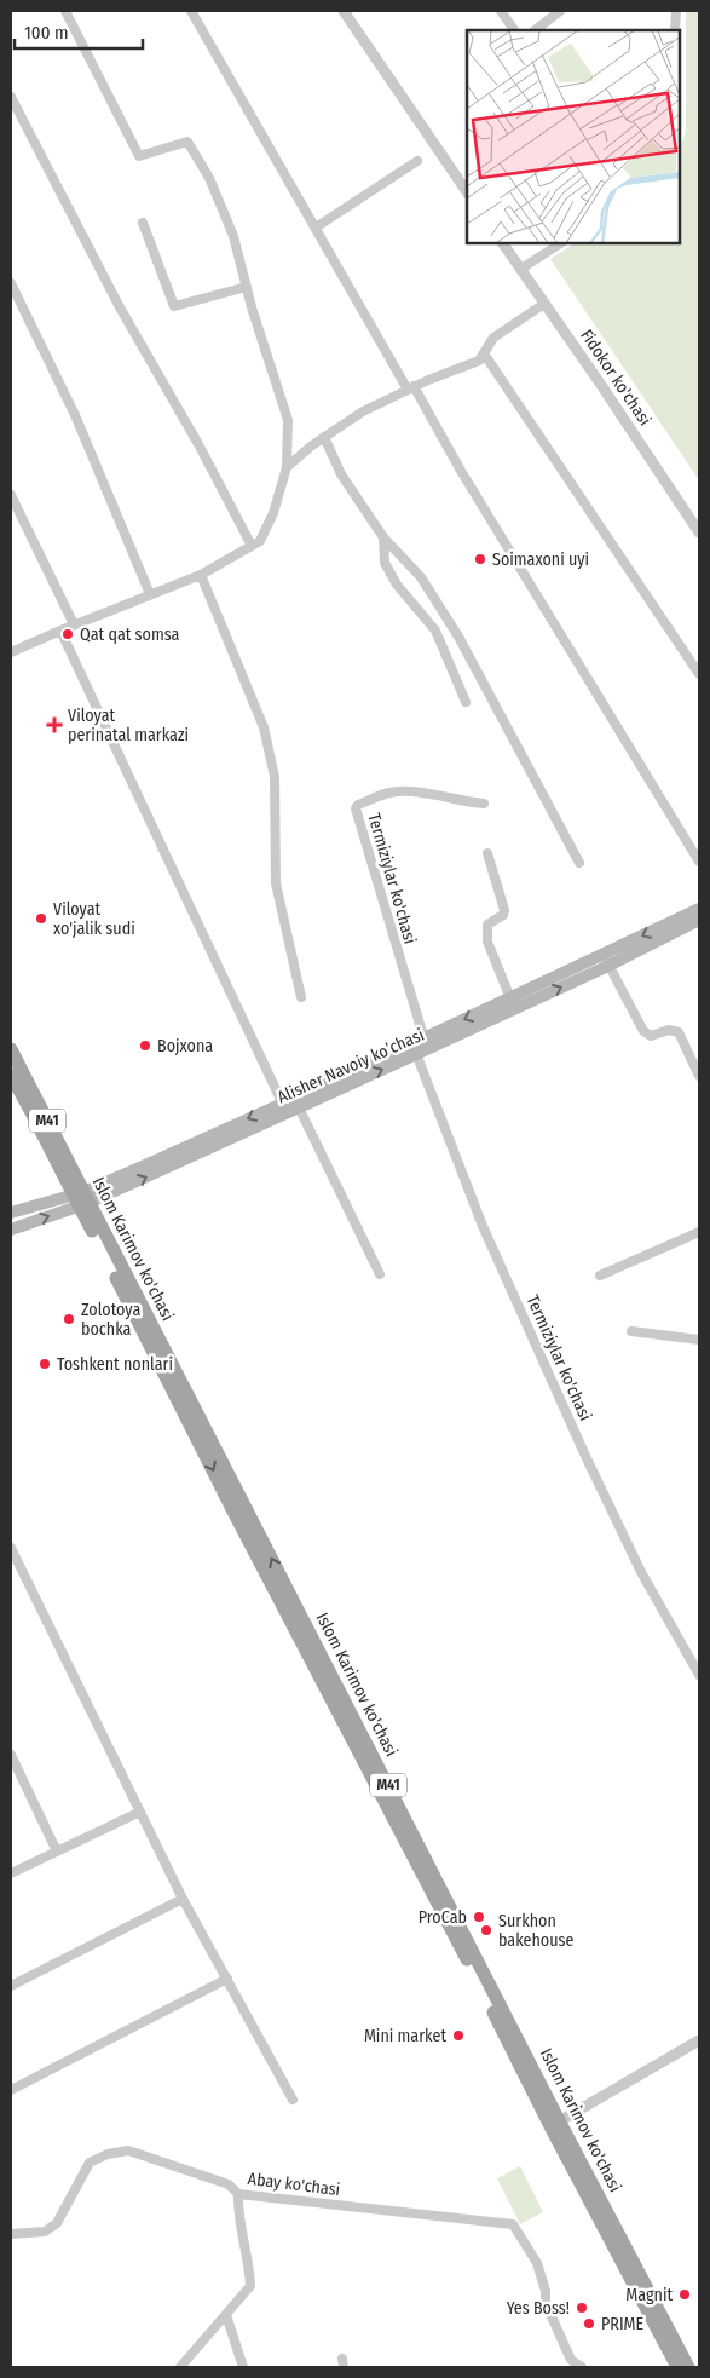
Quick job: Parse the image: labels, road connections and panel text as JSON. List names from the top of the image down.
{
  "streets": {
    "main road": ["Alisher Navoiy ko’chasi", "M41", "Islom Karimov ko'chasi"],
    "street": ["Fidokor ko'chasi", "Termiziylar ko'chasi", "Abay ko'chasi"]
  },
  "crossings": [
    ["Termiziylar ko'chasi", "Alisher Navoiy ko’chasi"],
    ["Alisher Navoiy ko’chasi", "Islom Karimov ko'chasi"]
  ],
  "places": {
    "other": [
      "Soimaxoni uyi",
      "Qat qat somsa",
      "Viloyat xo'jalik sudi",
      "Bojxona",
      "Zolotoya bochka",
      "Toshkent nonlari",
      "ProCab",
      "Surkhon bakehouse",
      "Mini market",
      "Magnit",
      "Yes Boss!",
      "PRIME"
    ],
    "health": ["Viloyat perinatal markazi"]
  },
  "scale_bar": "100 m"
}
